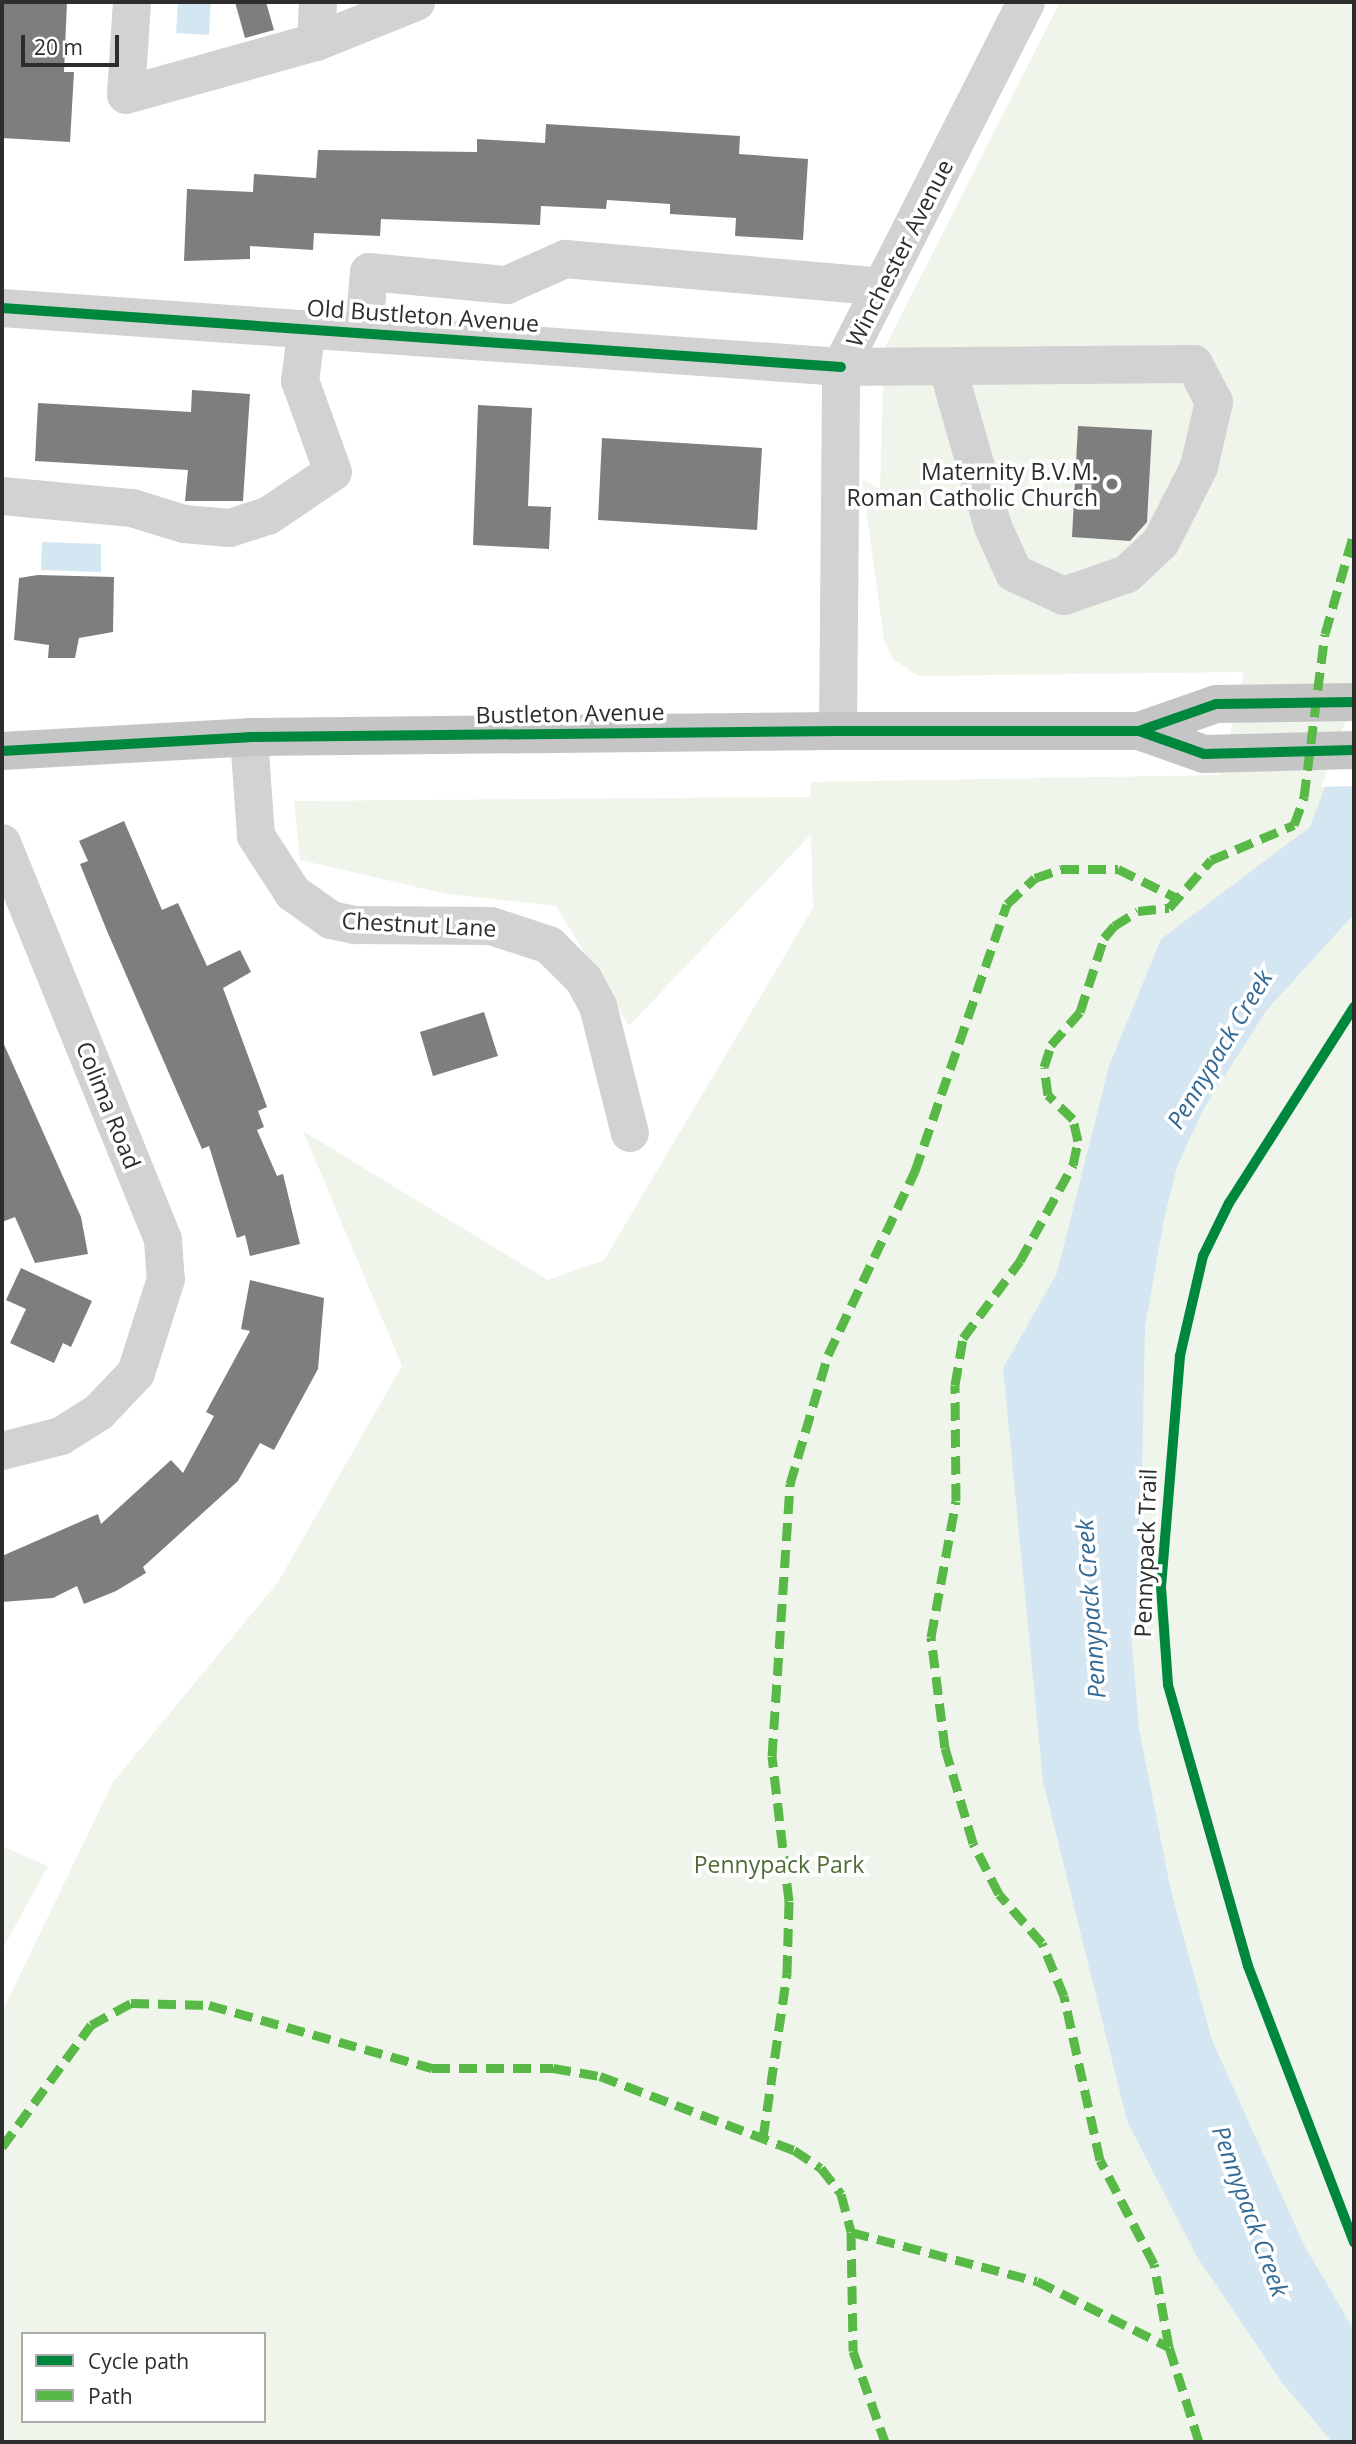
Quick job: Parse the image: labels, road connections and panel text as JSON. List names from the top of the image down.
{
  "streets": {
    "main road": ["Bustleton Avenue"],
    "street": [
      "Winchester Avenue",
      "Old Bustleton Avenue",
      "Chestnut Lane",
      "Colima Road"
    ],
    "cycle path": ["Pennypack Trail"]
  },
  "crossings": [
    ["Winchester Avenue", "Old Bustleton Avenue"],
    ["Winchester Avenue", "Bustleton Avenue"],
    ["Bustleton Avenue", "Chestnut Lane"]
  ],
  "water": ["Pennypack Creek"],
  "parks": ["Pennypack Park"],
  "places": ["Maternity B.V.M. Roman Catholic Church"],
  "legend": ["Cycle path", "Path"],
  "scale_bar": "20 m"
}
